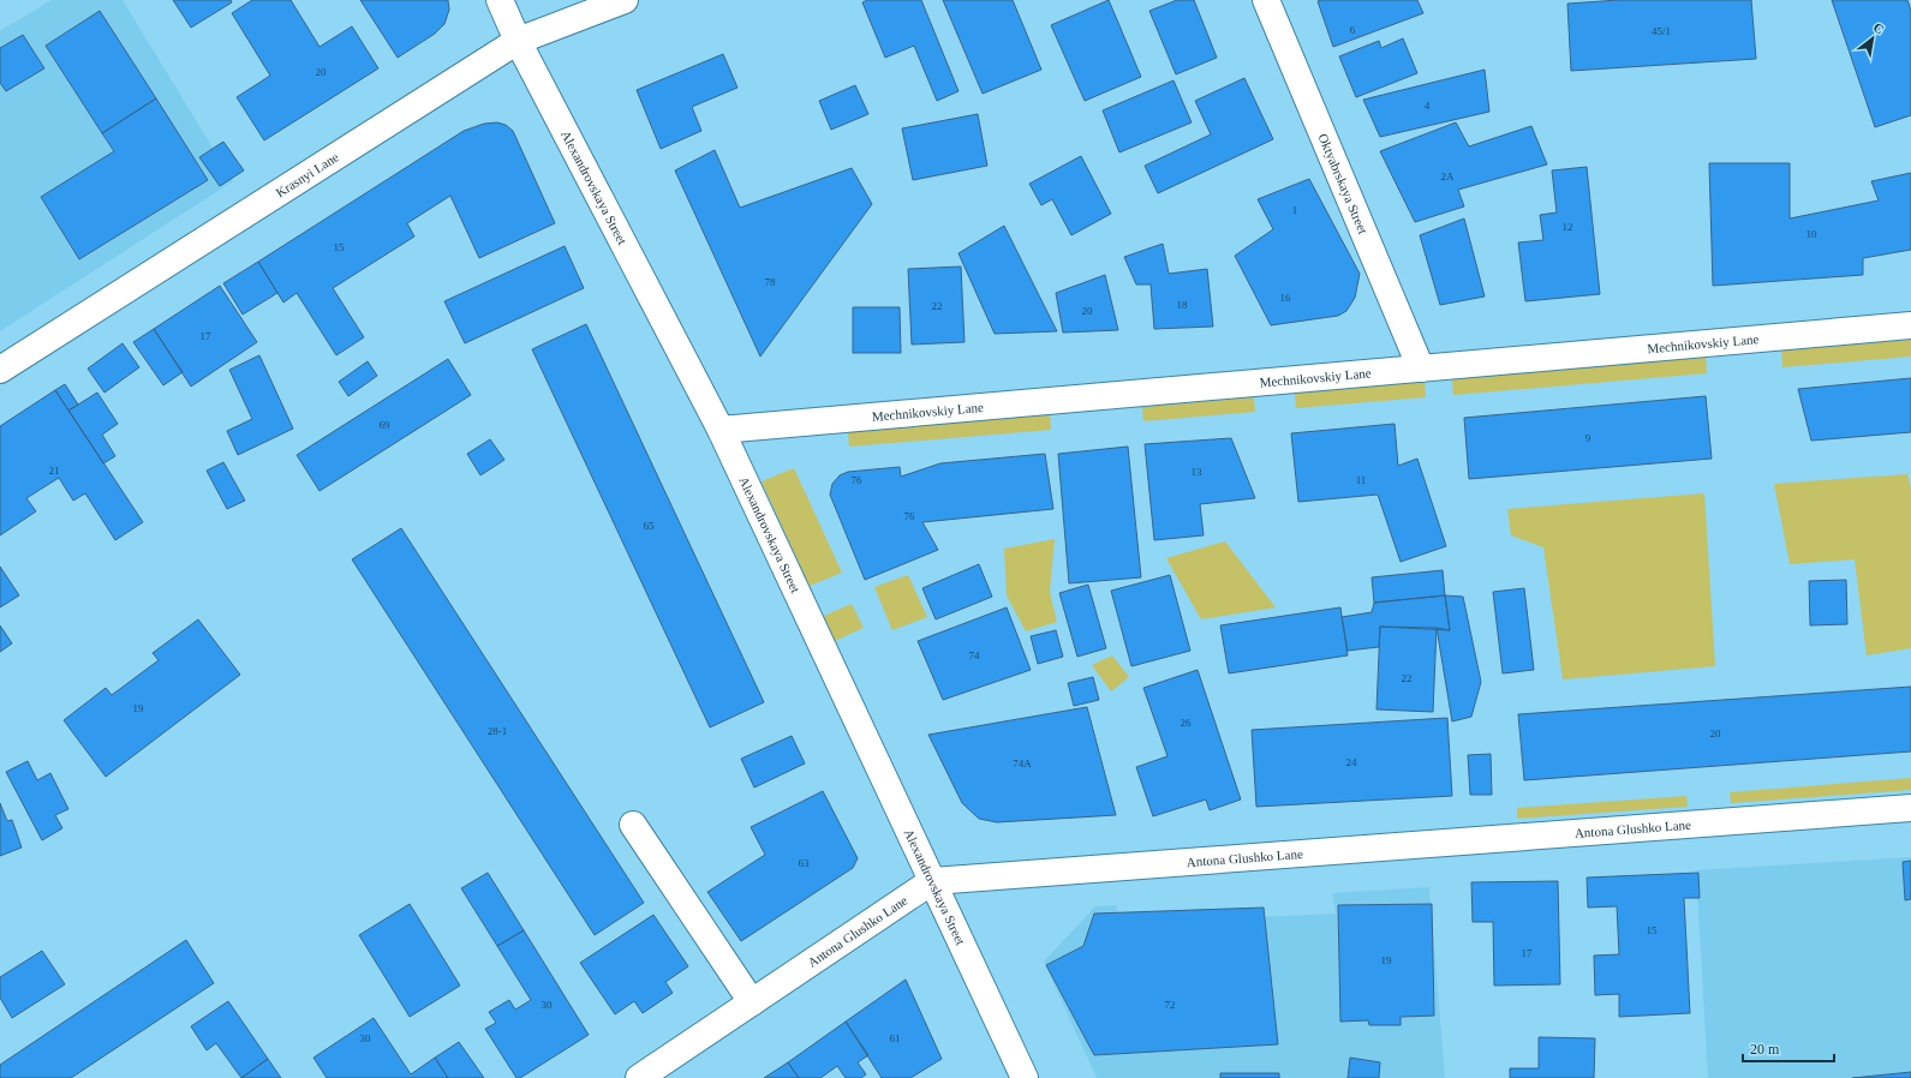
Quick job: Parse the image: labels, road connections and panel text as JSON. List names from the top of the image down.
{
  "streets": {
    "street": [
      "Krasnyi Lane",
      "Oktyabrskaya Street",
      "Alexandrovskaya Street",
      "Mechnikovskiy Lane",
      "Antona Glushko Lane"
    ]
  },
  "crossings": [
    ["Krasnyi Lane", "Alexandrovskaya Street"],
    ["Oktyabrskaya Street", "Mechnikovskiy Lane"],
    ["Alexandrovskaya Street", "Mechnikovskiy Lane"],
    ["Alexandrovskaya Street", "Antona Glushko Lane"]
  ],
  "house_numbers": [
    "6",
    "45/1",
    "20",
    "4",
    "2А",
    "1",
    "12",
    "10",
    "15",
    "78",
    "16",
    "18",
    "22",
    "20",
    "17",
    "69",
    "9",
    "21",
    "13",
    "76",
    "11",
    "76",
    "65",
    "74",
    "22",
    "19",
    "26",
    "28-1",
    "20",
    "24",
    "74А",
    "63",
    "15",
    "17",
    "19",
    "30",
    "72",
    "30",
    "61"
  ],
  "scale_bar": "20 m",
  "north": "top right"
}
